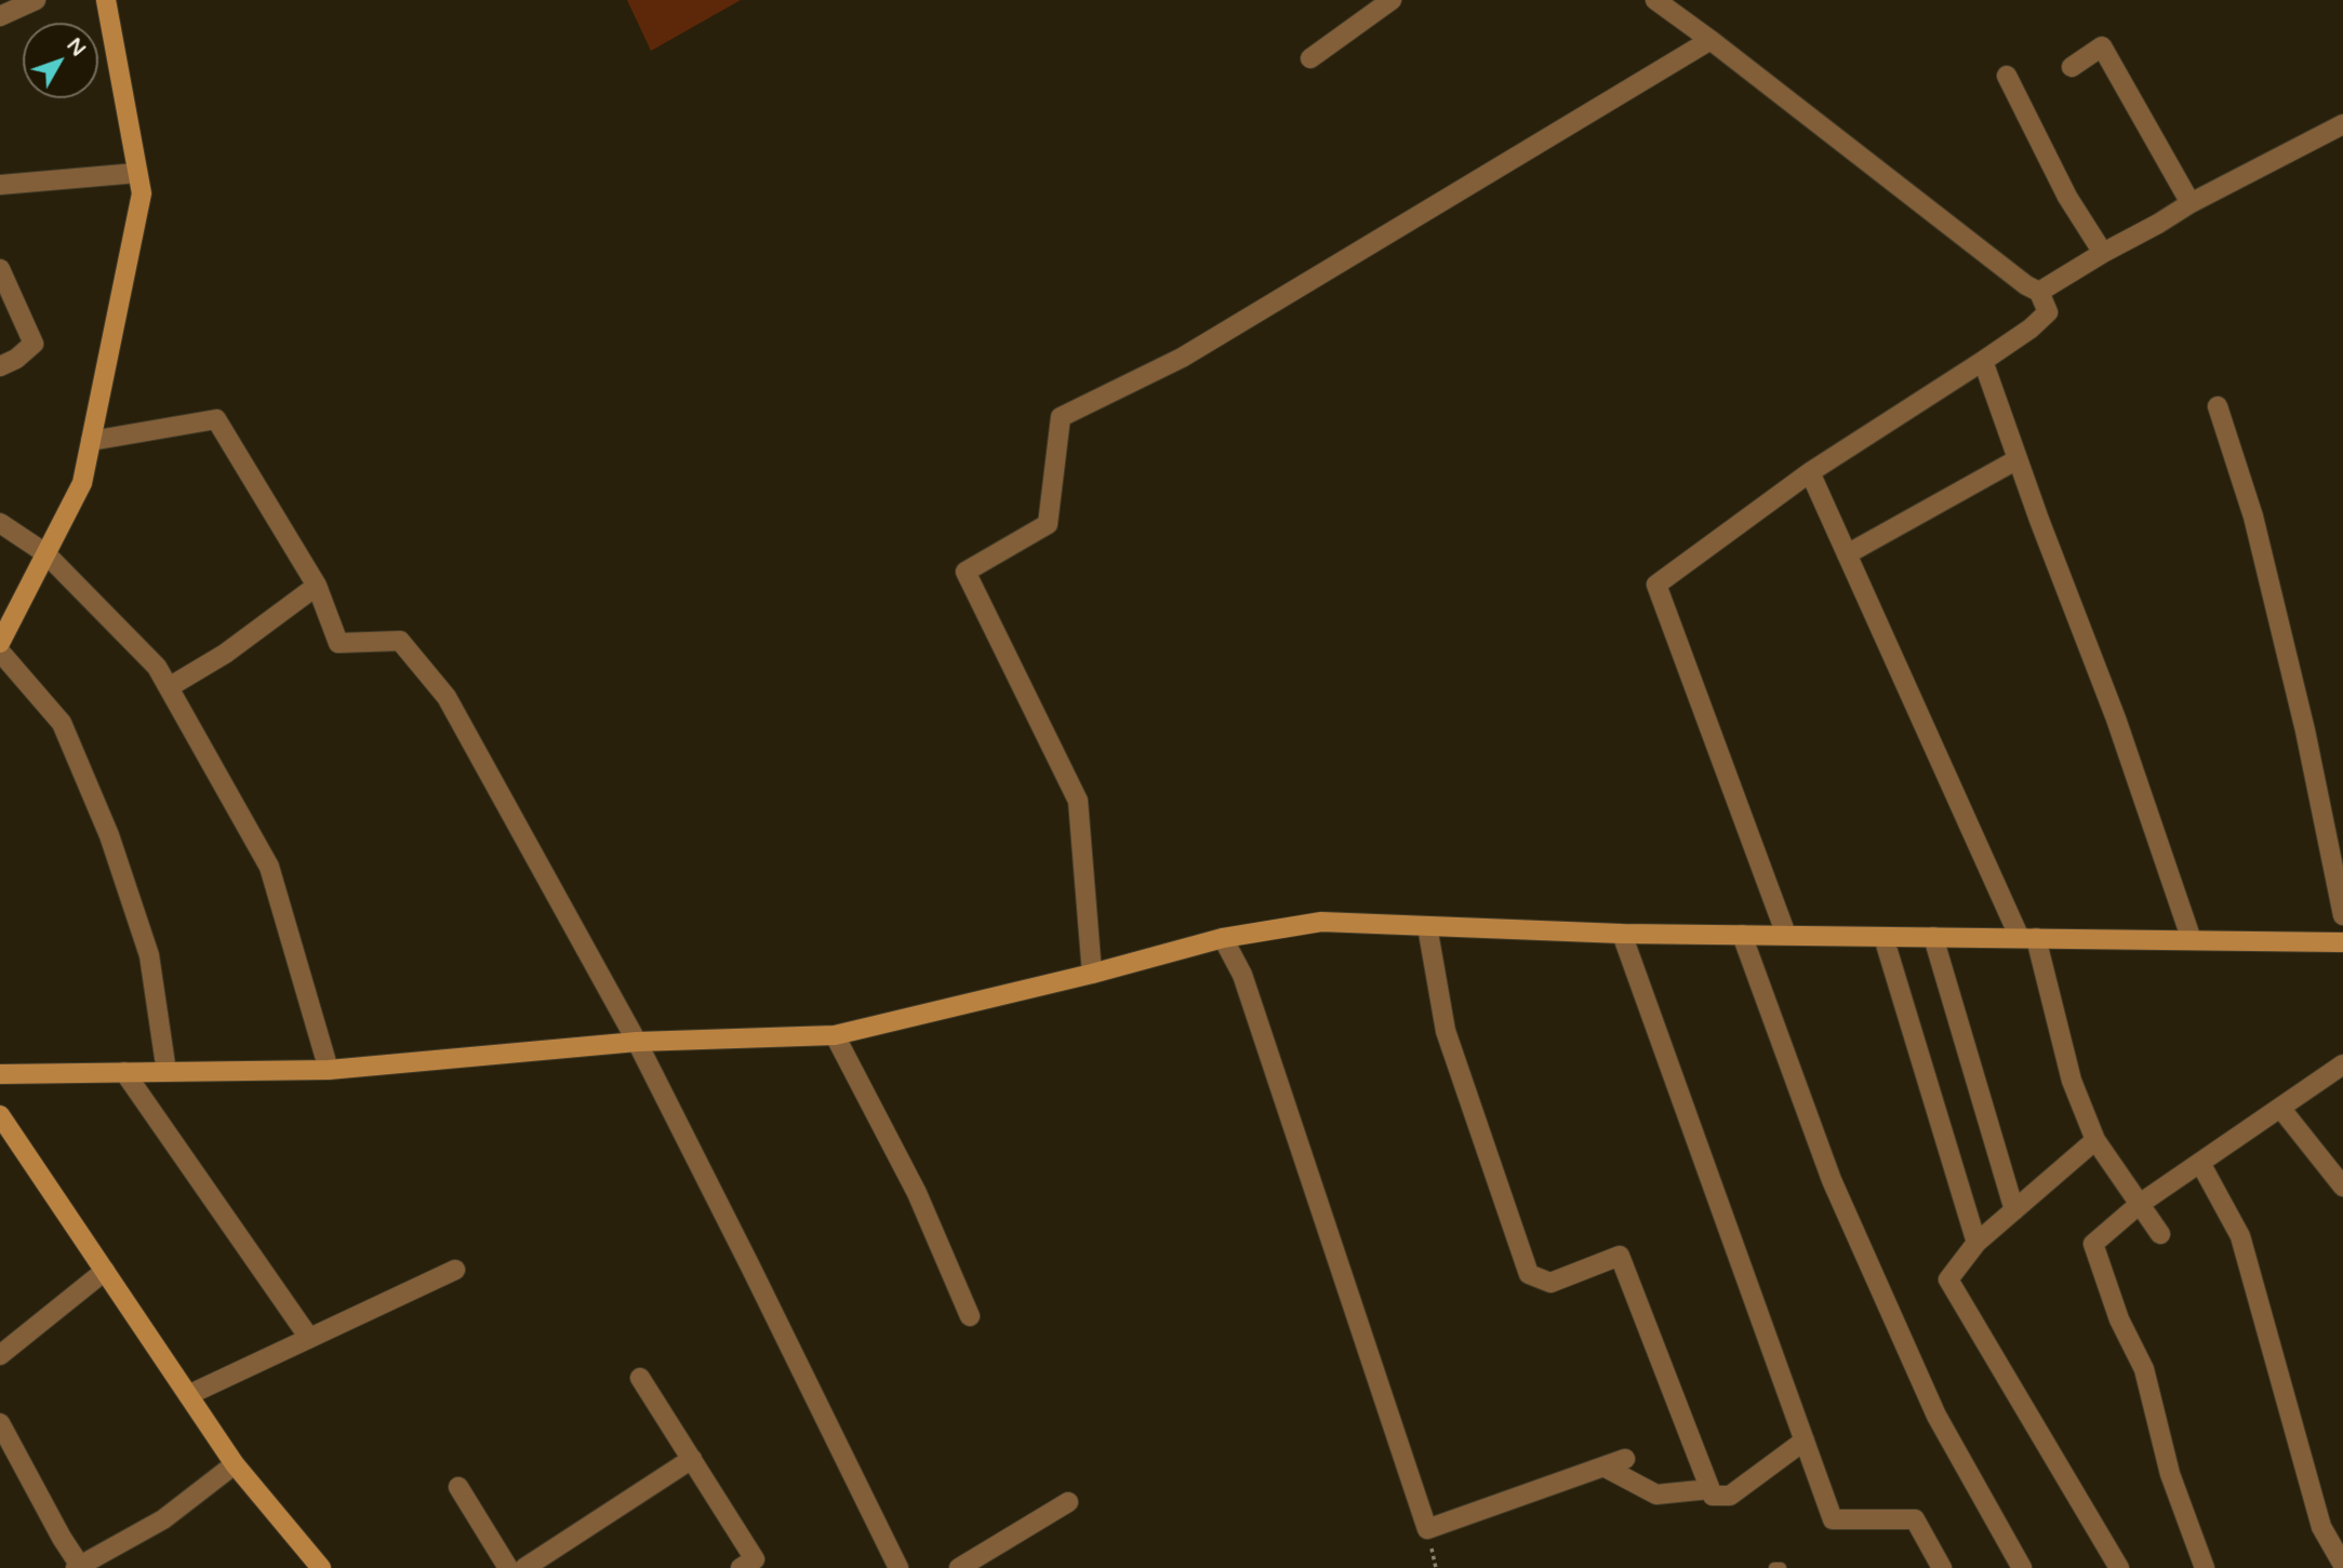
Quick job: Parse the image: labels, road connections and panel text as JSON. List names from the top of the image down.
{
  "north": "top right"
}
